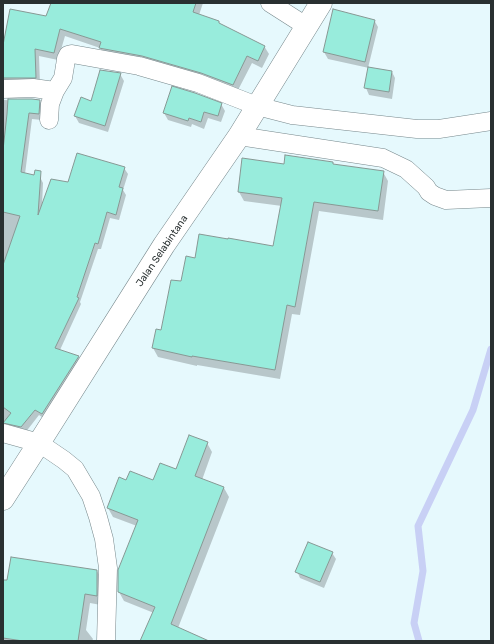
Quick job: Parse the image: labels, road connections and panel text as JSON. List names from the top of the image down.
{
  "streets": {
    "street": ["Jalan Selabintana"]
  }
}
